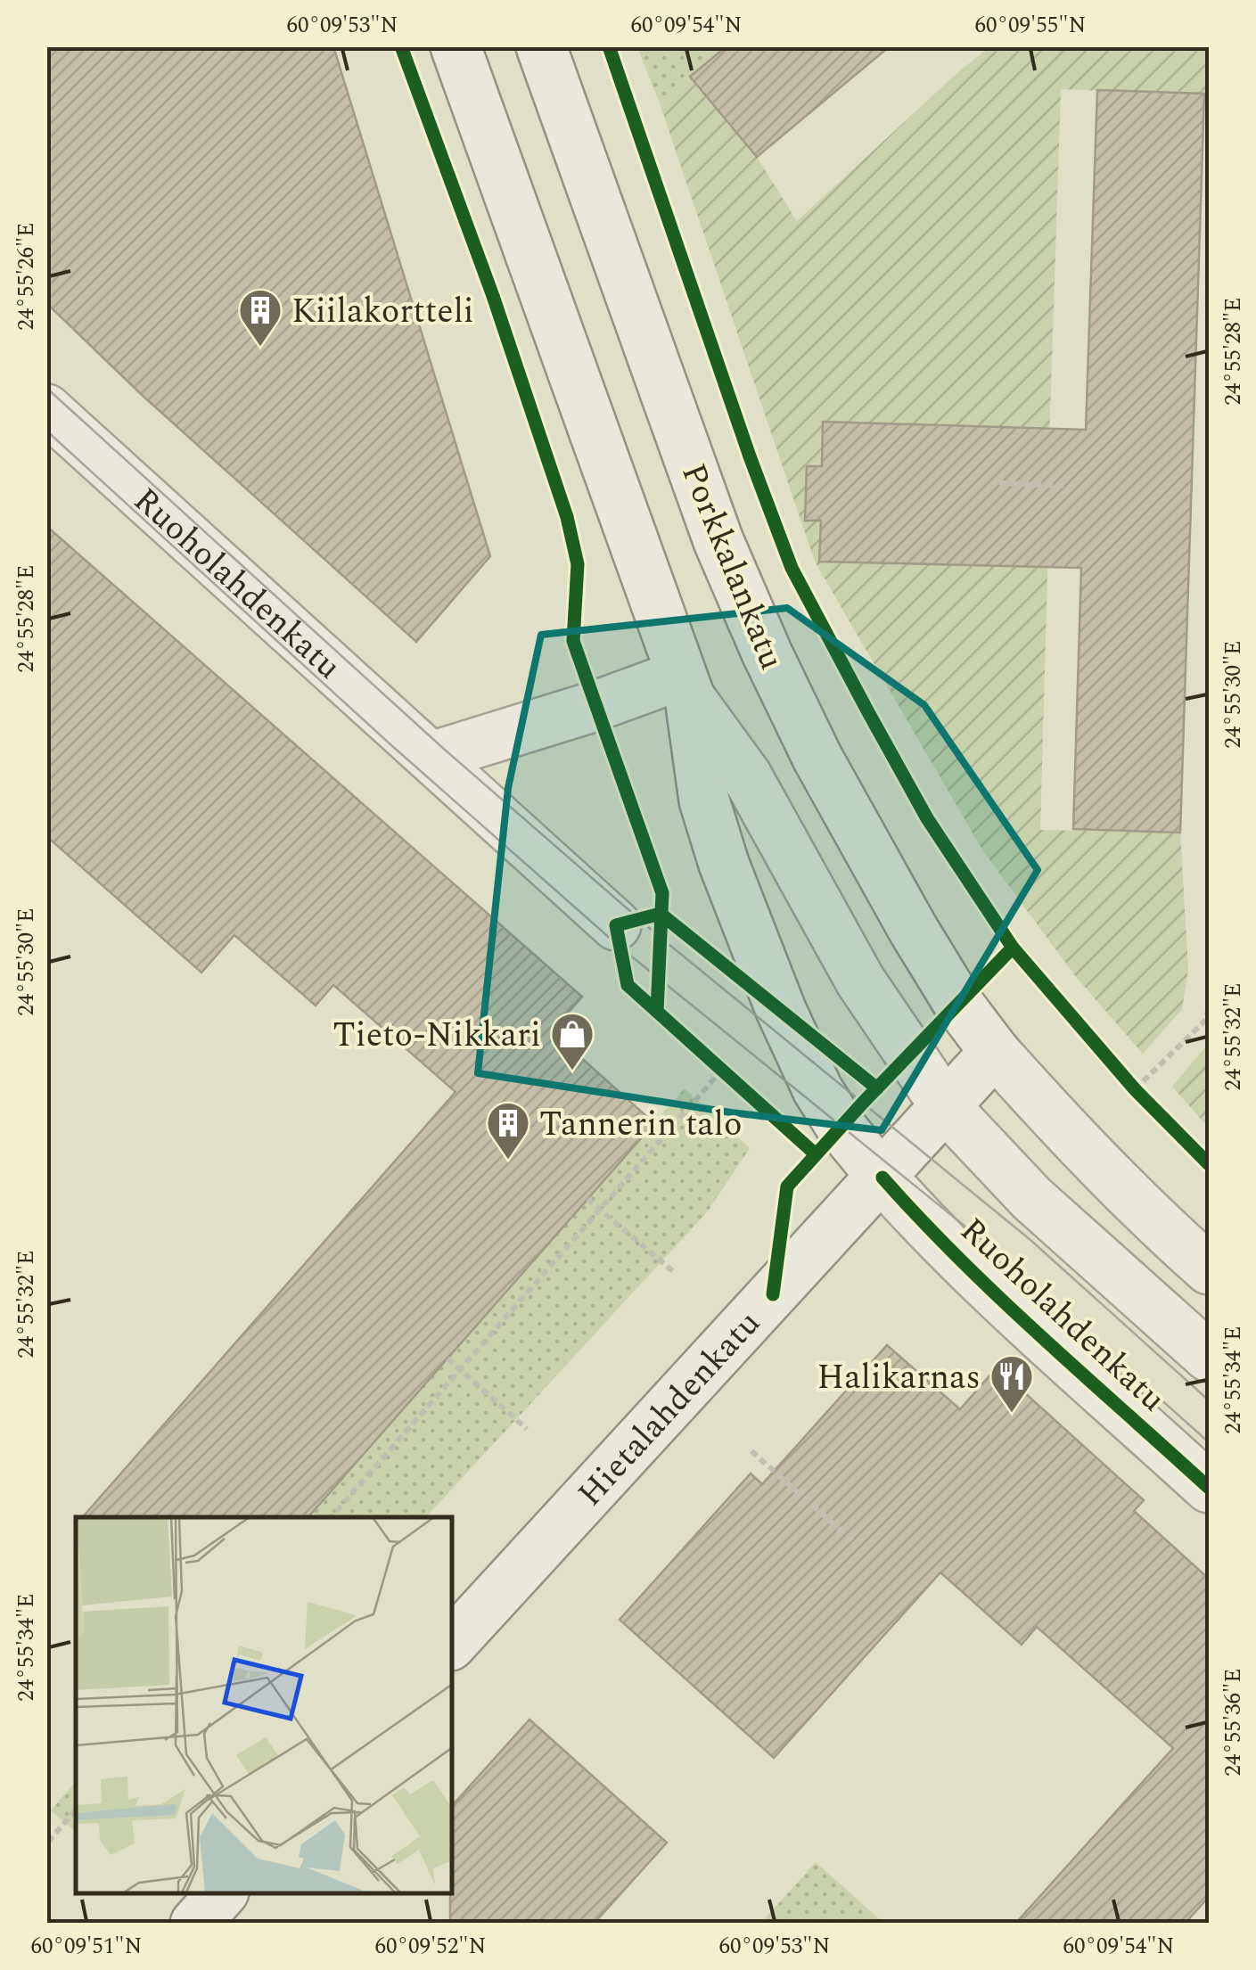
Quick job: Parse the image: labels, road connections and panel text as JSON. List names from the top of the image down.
{
  "streets": {
    "main road": ["Porkkalankatu", "Ruoholahdenkatu", "Hietalahdenkatu"]
  },
  "crossings": [
    ["Porkkalankatu", "Hietalahdenkatu"],
    ["Ruoholahdenkatu", "Hietalahdenkatu"]
  ],
  "places": {
    "building": ["Kiilakortteli", "Tannerin talo"],
    "shop": ["Tieto-Nikkari"],
    "restaurant": ["Halikarnas"]
  },
  "coordinates": [
    "60°09'53\"N",
    "60°09'54\"N",
    "60°09'55\"N",
    "24°55'26\"E",
    "24°55'28\"E",
    "24°55'30\"E",
    "24°55'32\"E",
    "24°55'34\"E",
    "24°55'36\"E",
    "60°09'51\"N",
    "60°09'52\"N"
  ]
}
